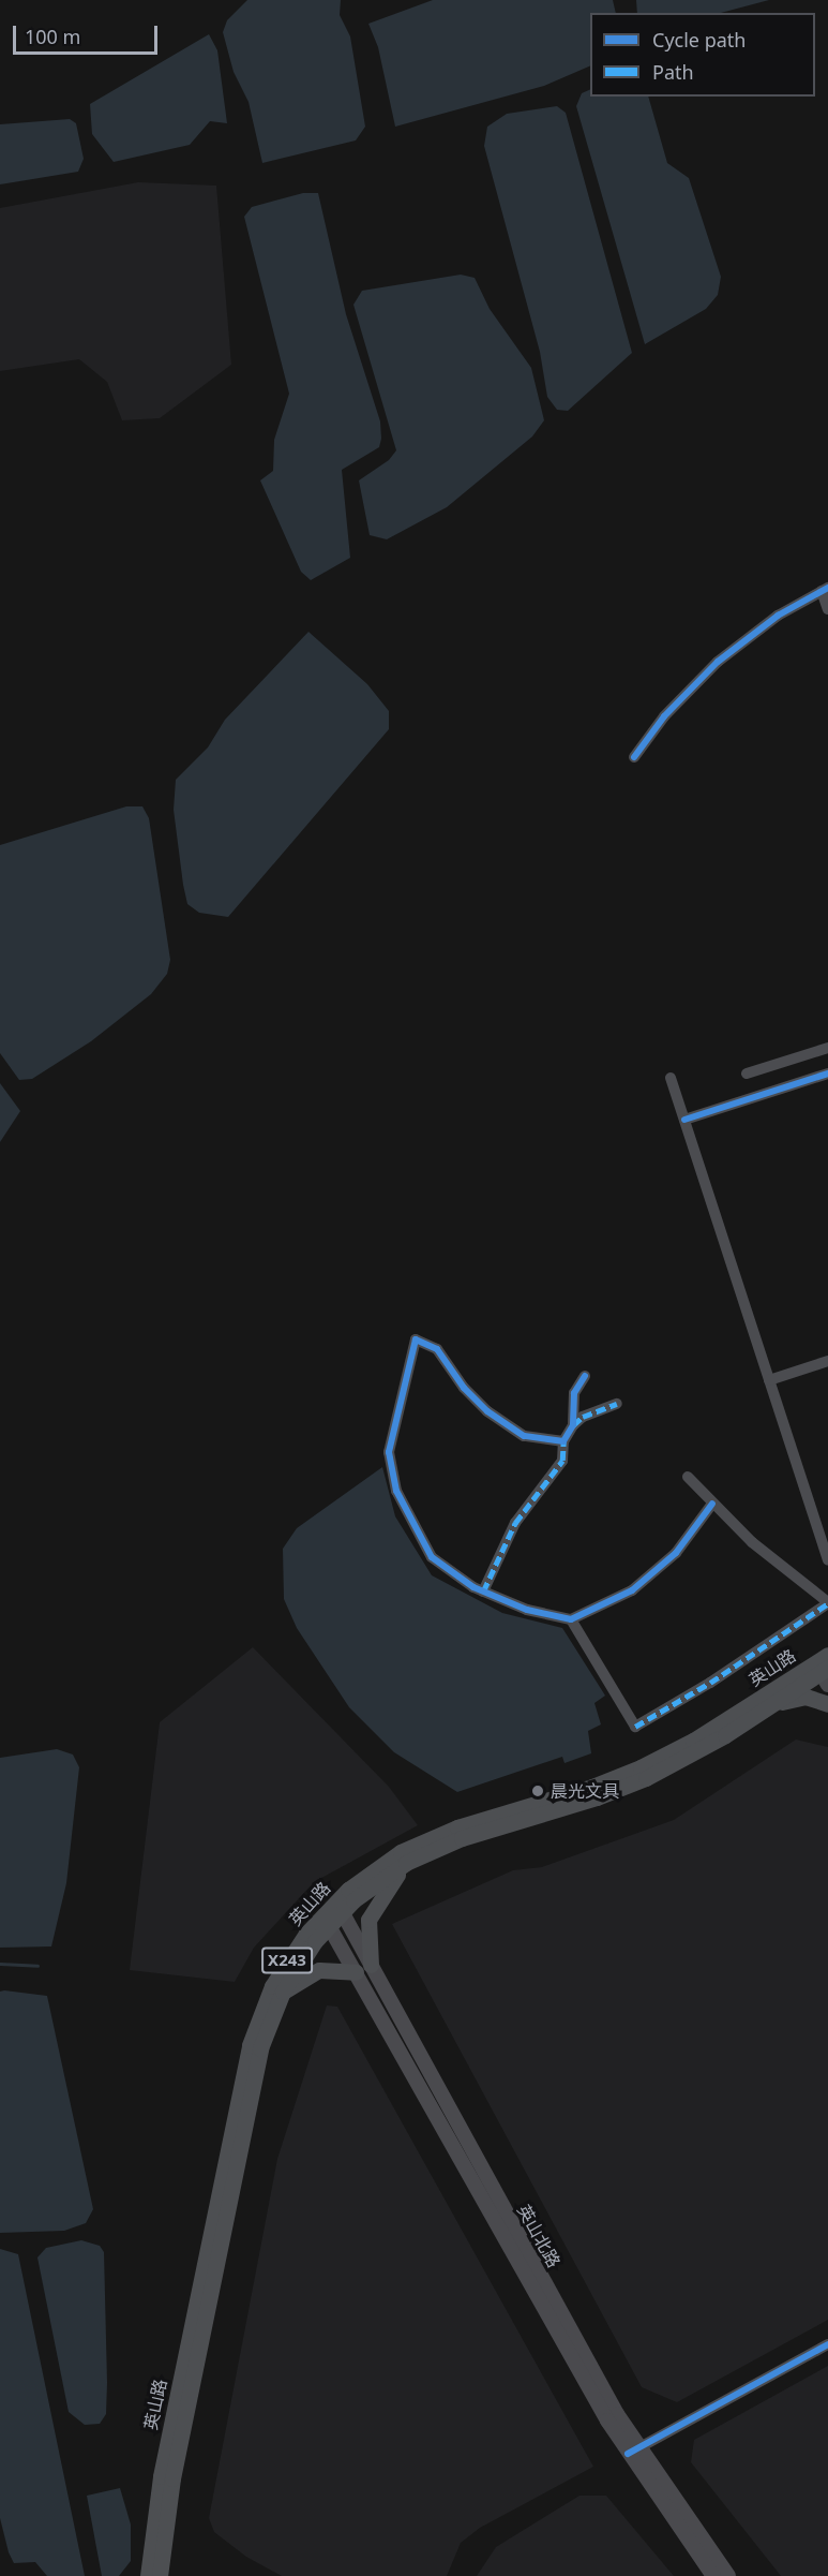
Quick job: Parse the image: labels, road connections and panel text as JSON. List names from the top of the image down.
{
  "streets": {
    "main road": ["英山路", "X243", "英山北路"]
  },
  "crossings": [
    ["英山路", "英山北路"]
  ],
  "places": ["晨光文具"],
  "legend": ["Cycle path", "Path"],
  "scale_bar": "100 m"
}
